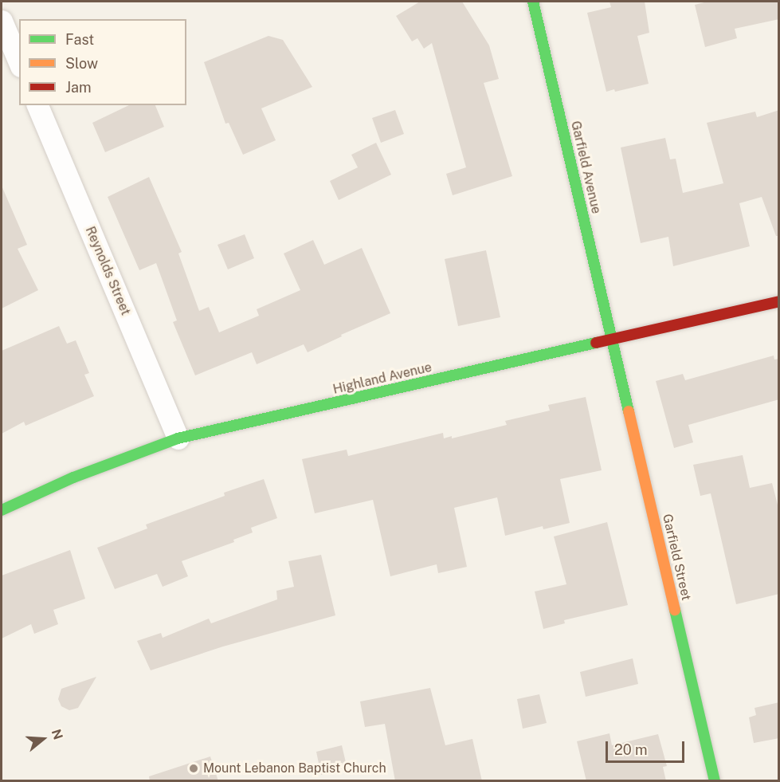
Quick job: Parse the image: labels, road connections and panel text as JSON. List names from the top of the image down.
{
  "streets": {
    "street": [
      "Garfield Avenue",
      "Reynolds Street",
      "Highland Avenue",
      "Garfield Street"
    ]
  },
  "crossings": [
    ["Garfield Avenue", "Highland Avenue"],
    ["Garfield Avenue", "Garfield Street"],
    ["Reynolds Street", "Highland Avenue"],
    ["Highland Avenue", "Garfield Street"]
  ],
  "places": ["Mount Lebanon Baptist Church"],
  "legend": ["Fast", "Slow", "Jam"],
  "scale_bar": "20 m",
  "north": "right"
}
